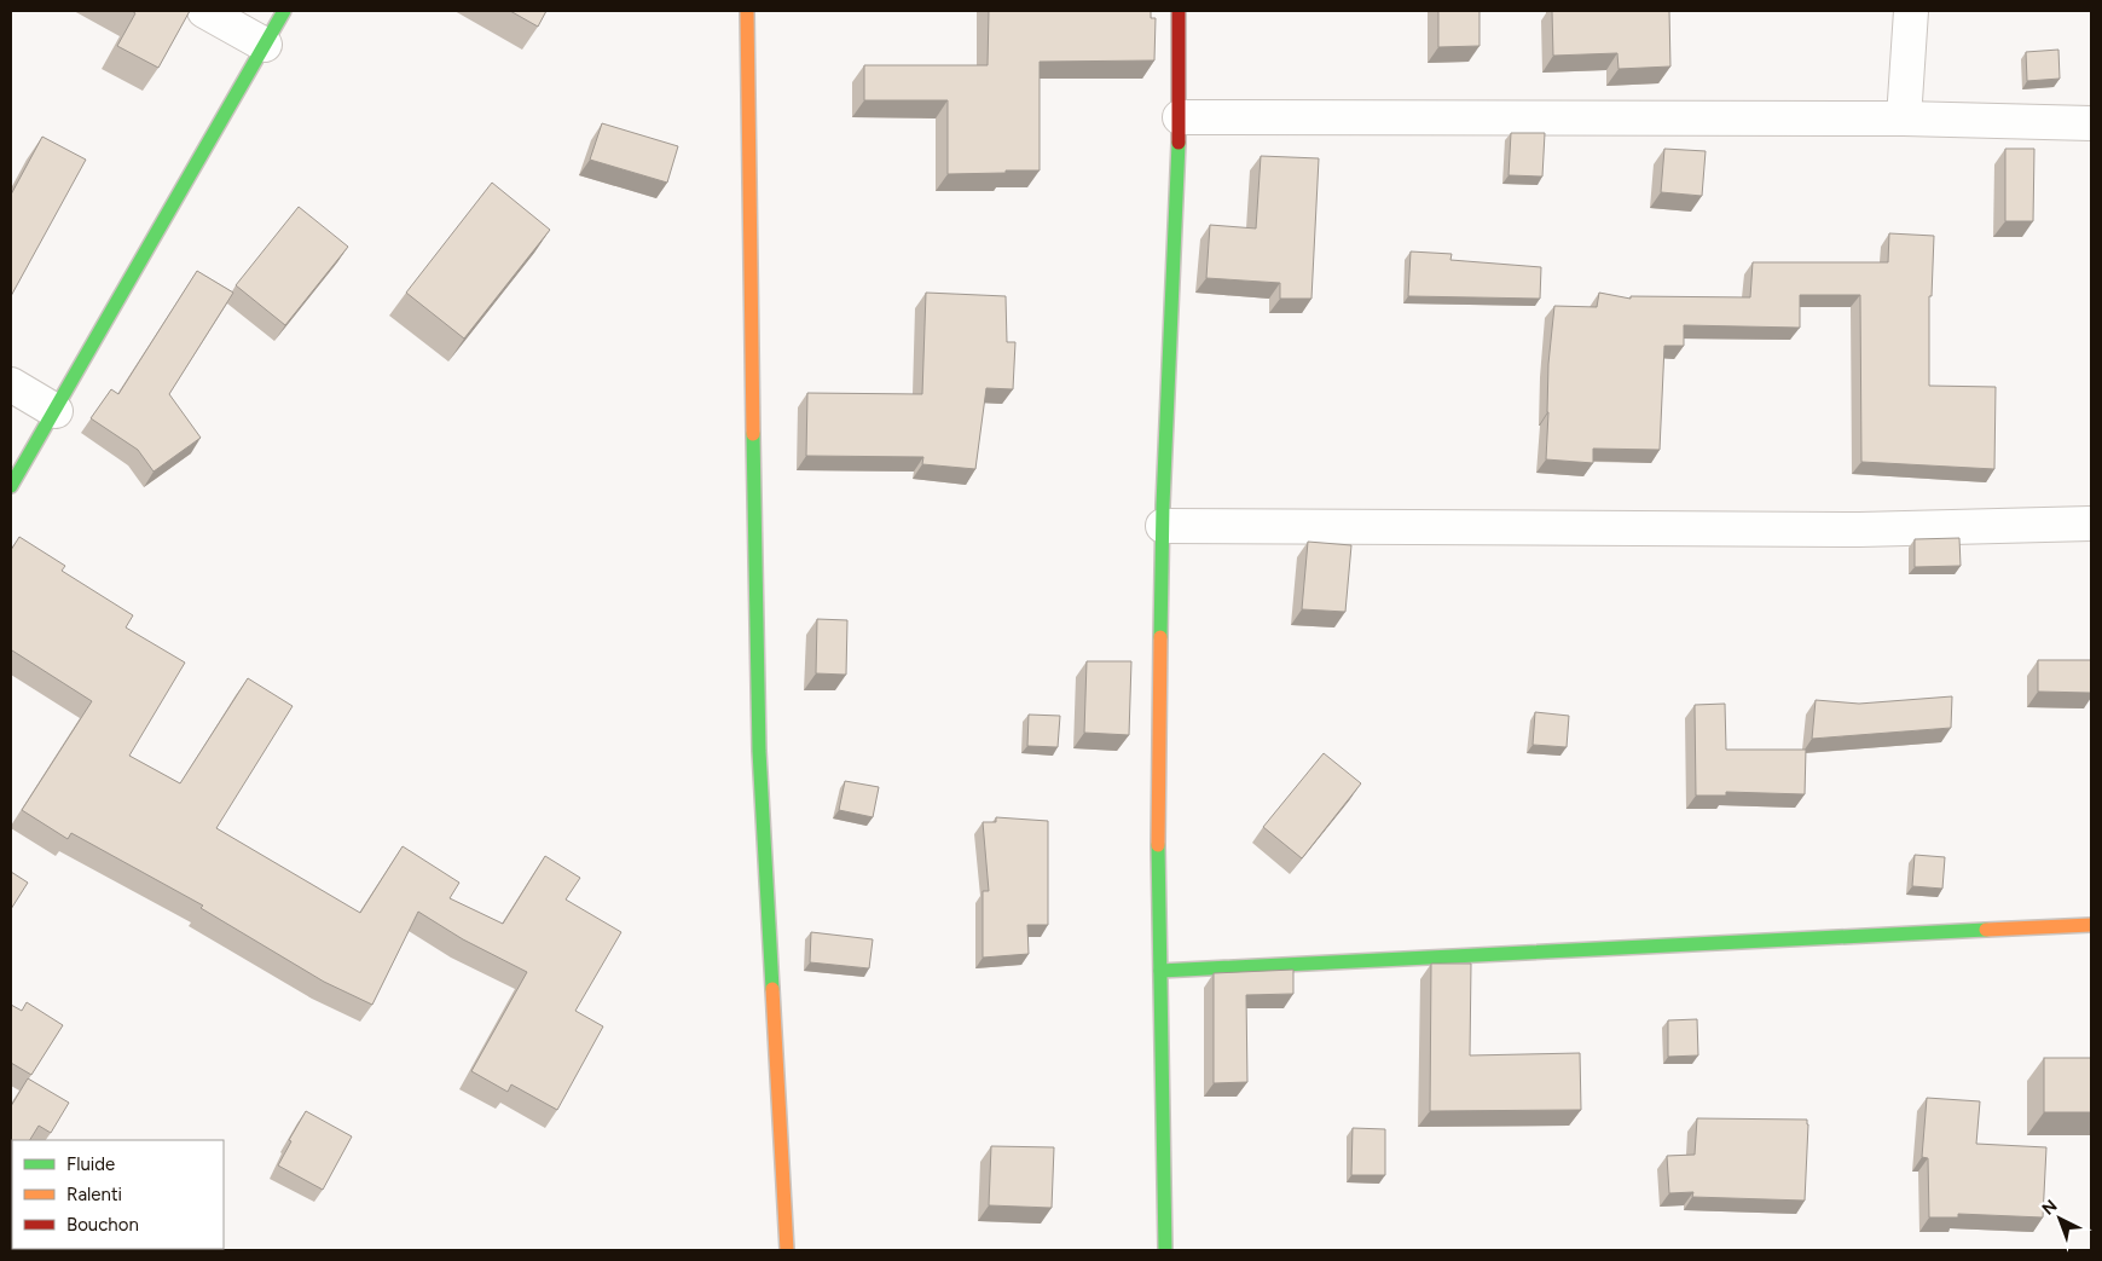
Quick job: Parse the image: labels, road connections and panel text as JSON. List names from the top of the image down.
{
  "legend": ["Fluide", "Ralenti", "Bouchon"],
  "north": "top left"
}
